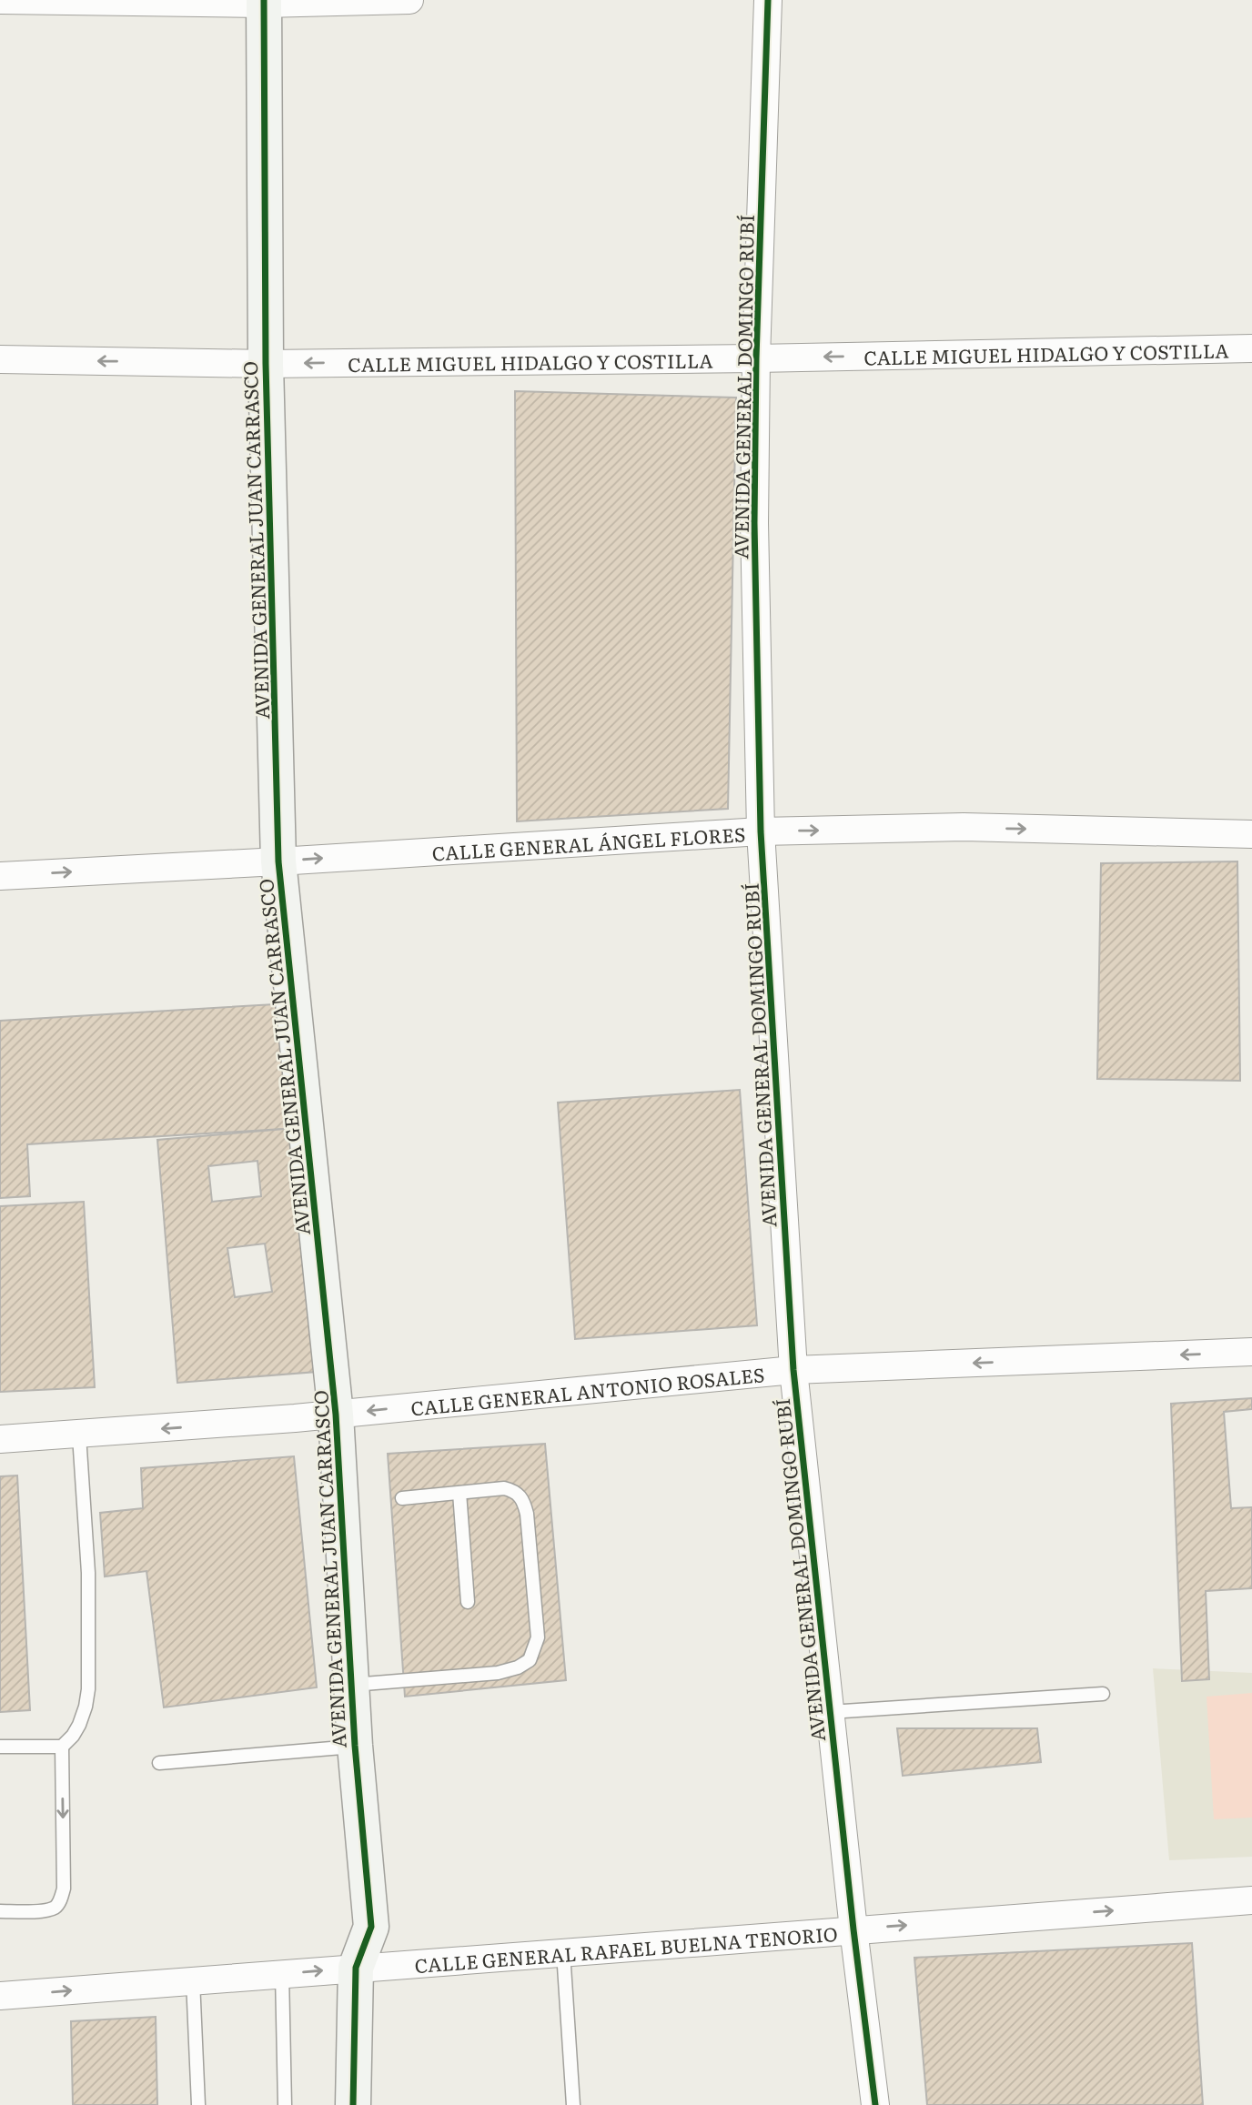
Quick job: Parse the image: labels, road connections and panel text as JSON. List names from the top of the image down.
{
  "streets": {
    "street": [
      "CALLE MIGUEL HIDALGO Y COSTILLA",
      "AVENIDA GENERAL DOMINGO RUBÍ",
      "AVENIDA GENERAL JUAN CARRASCO",
      "CALLE GENERAL ÁNGEL FLORES",
      "CALLE GENERAL ANTONIO ROSALES",
      "CALLE GENERAL RAFAEL BUELNA TENORIO"
    ]
  },
  "crossings": [
    ["CALLE MIGUEL HIDALGO Y COSTILLA", "AVENIDA GENERAL DOMINGO RUBÍ"],
    ["CALLE MIGUEL HIDALGO Y COSTILLA", "AVENIDA GENERAL JUAN CARRASCO"],
    ["AVENIDA GENERAL DOMINGO RUBÍ", "CALLE GENERAL ÁNGEL FLORES"],
    ["AVENIDA GENERAL DOMINGO RUBÍ", "CALLE GENERAL ANTONIO ROSALES"],
    ["AVENIDA GENERAL DOMINGO RUBÍ", "CALLE GENERAL RAFAEL BUELNA TENORIO"],
    ["AVENIDA GENERAL JUAN CARRASCO", "CALLE GENERAL ÁNGEL FLORES"],
    ["AVENIDA GENERAL JUAN CARRASCO", "CALLE GENERAL ANTONIO ROSALES"],
    ["AVENIDA GENERAL JUAN CARRASCO", "CALLE GENERAL RAFAEL BUELNA TENORIO"]
  ],
  "one_way": [
    "CALLE MIGUEL HIDALGO Y COSTILLA",
    "CALLE GENERAL ÁNGEL FLORES",
    "CALLE GENERAL ANTONIO ROSALES",
    "CALLE GENERAL RAFAEL BUELNA TENORIO"
  ]
}
